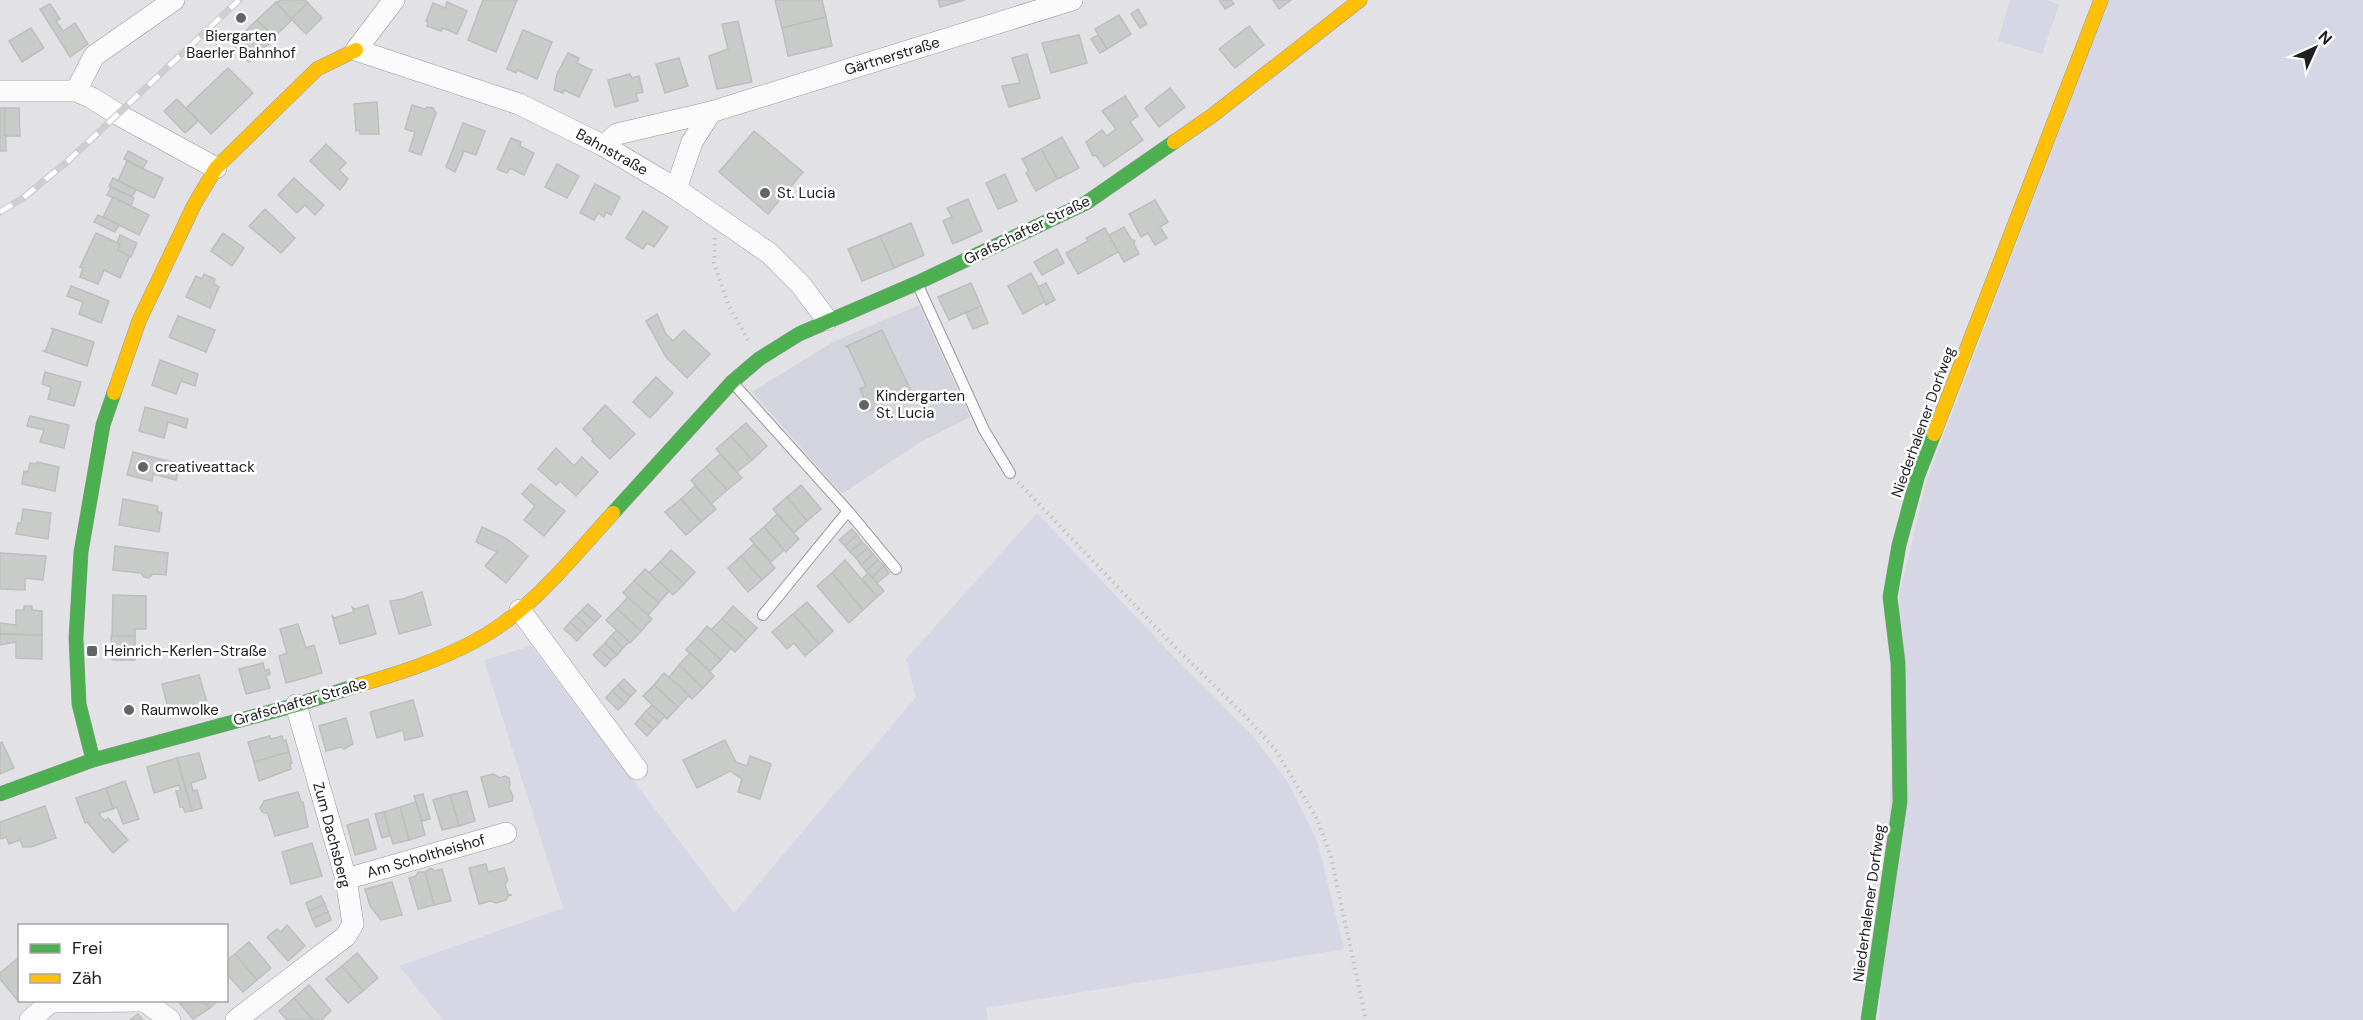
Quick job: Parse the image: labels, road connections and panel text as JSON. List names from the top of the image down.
{
  "streets": {
    "street": [
      "Gärtnerstraße",
      "Bahnstraße",
      "Grafschafter Straße",
      "Niederhalener Dorfweg",
      "Zum Dachsberg",
      "Am Scholtheishof"
    ]
  },
  "crossings": [
    ["Gärtnerstraße", "Bahnstraße"],
    ["Bahnstraße", "Grafschafter Straße"],
    ["Grafschafter Straße", "Zum Dachsberg"],
    ["Zum Dachsberg", "Am Scholtheishof"]
  ],
  "places": {
    "other": [
      "Biergarten Baerler Bahnhof",
      "St. Lucia",
      "Kindergarten St. Lucia",
      "creativeattack",
      "Raumwolke"
    ],
    "transit": ["Heinrich-Kerlen-Straße"]
  },
  "legend": ["Frei", "Zäh"],
  "north": "top right"
}
